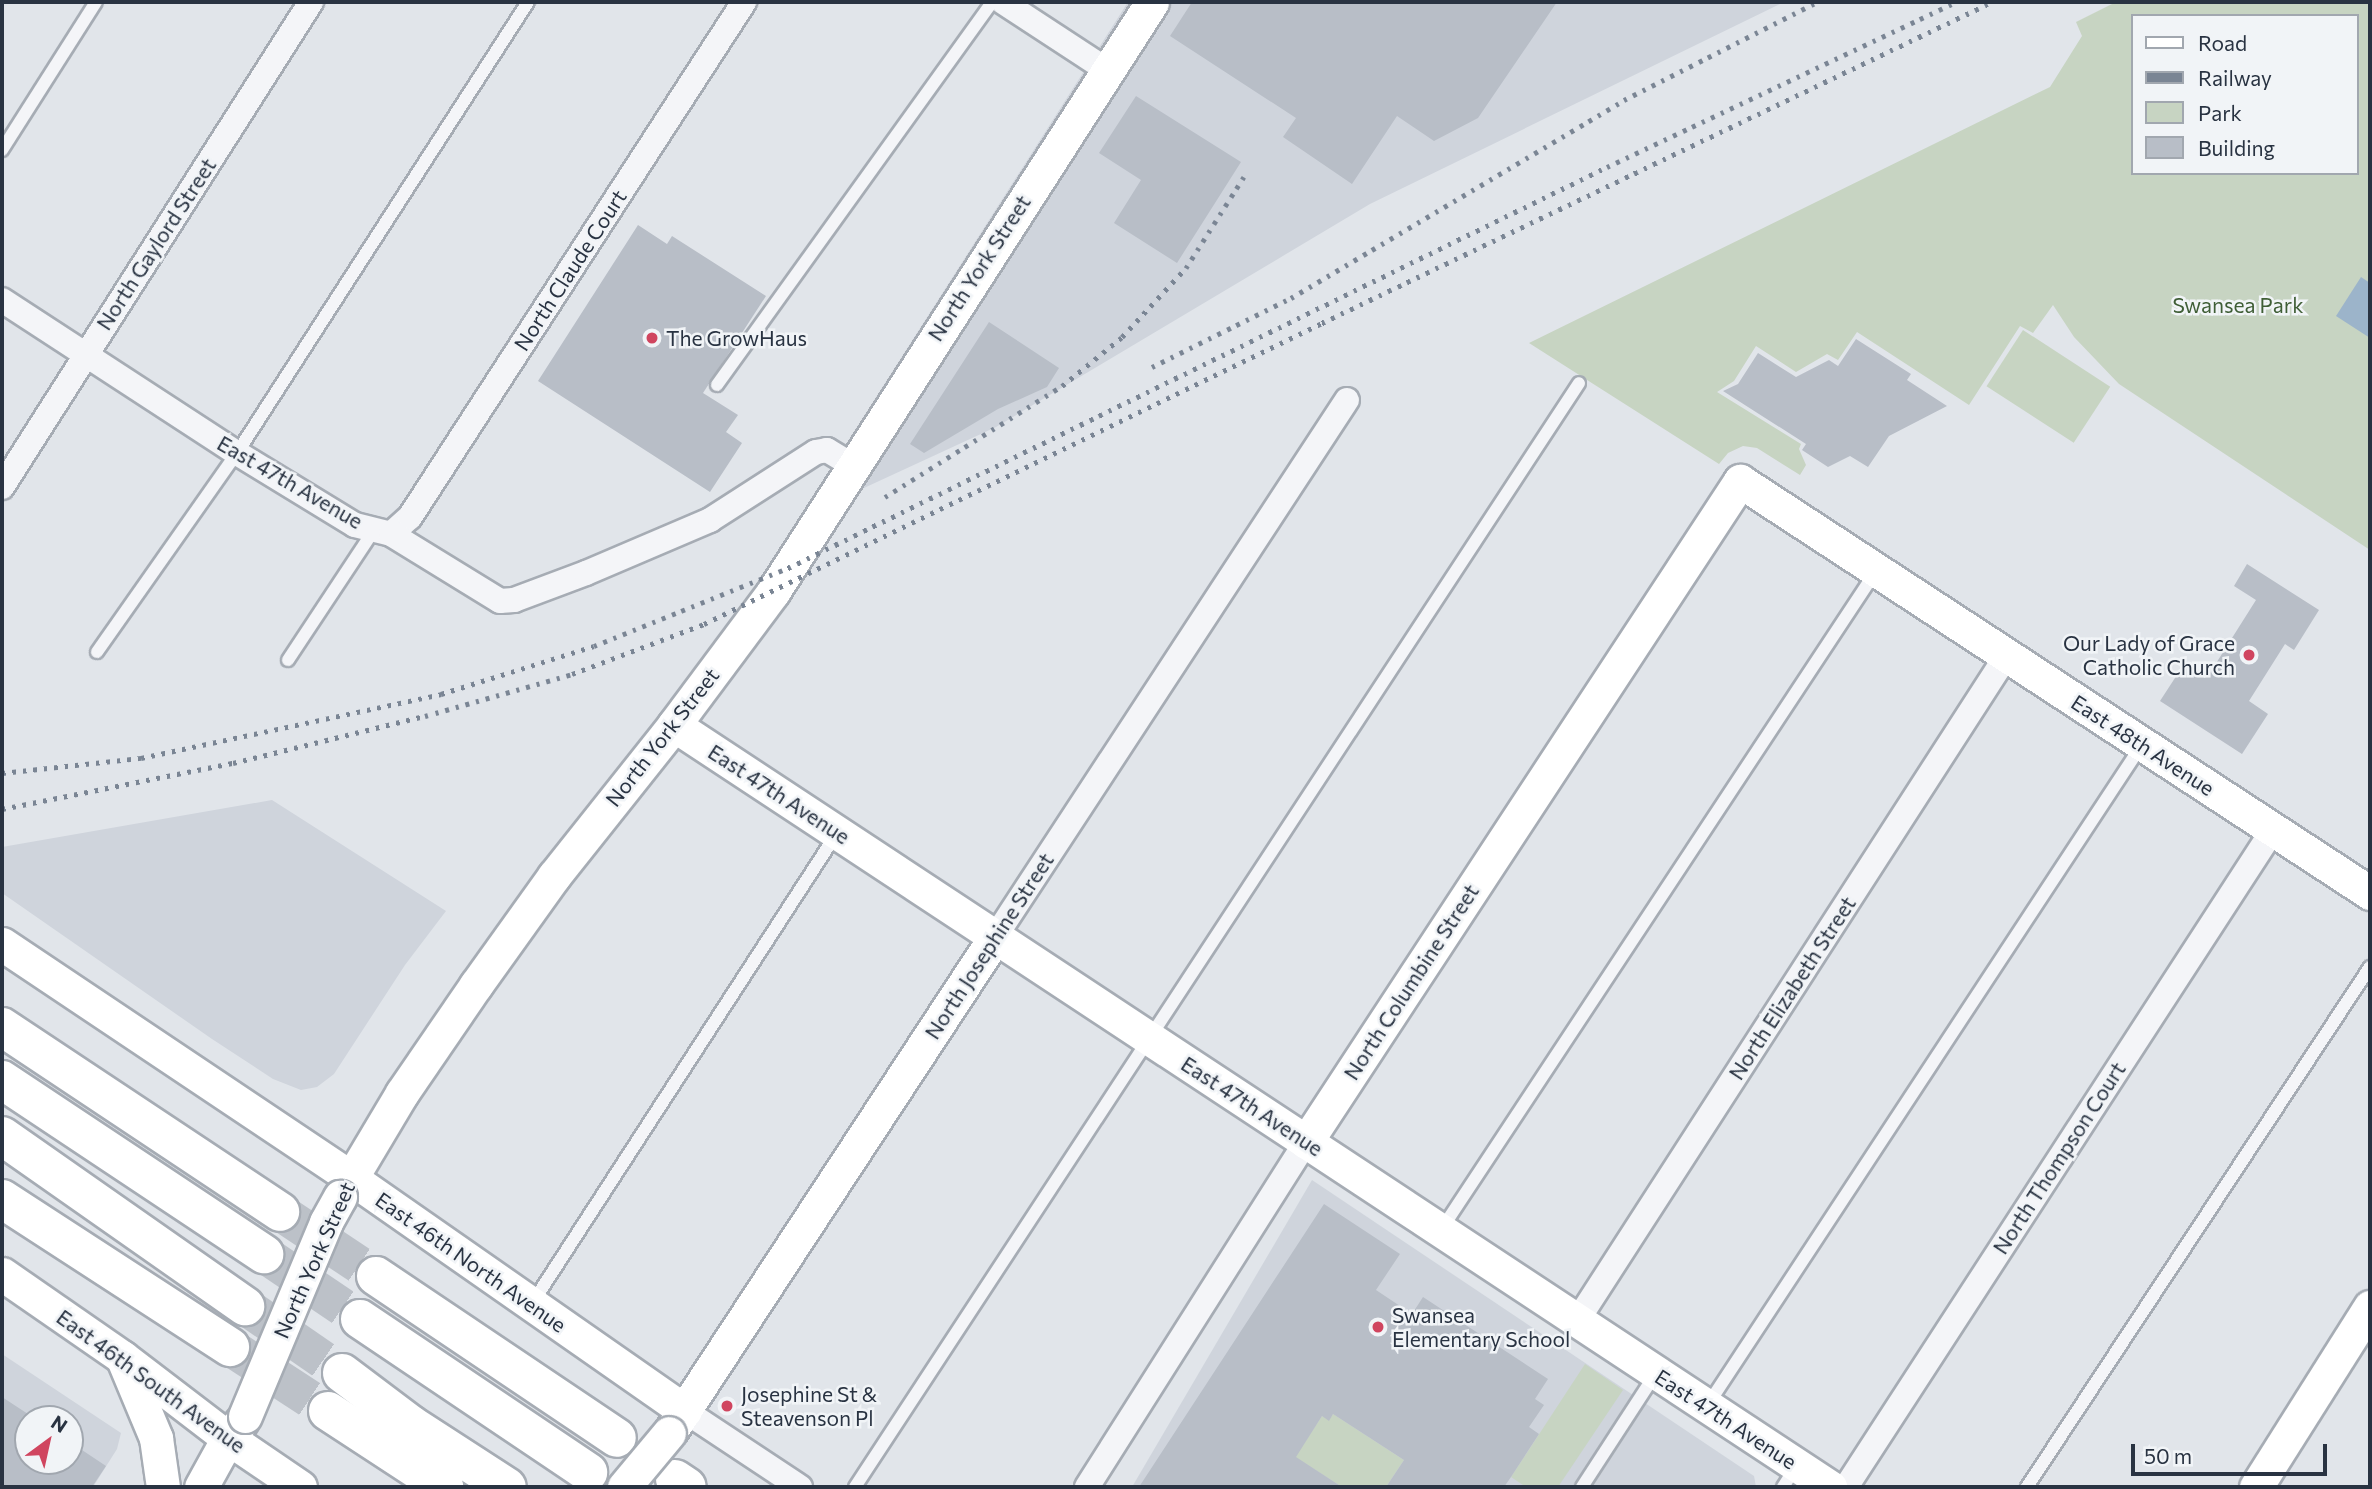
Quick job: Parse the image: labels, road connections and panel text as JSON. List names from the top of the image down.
{
  "streets": {
    "street": [
      "North Gaylord Street",
      "North York Street",
      "North Claude Court",
      "East 47th Avenue",
      "East 48th Avenue",
      "North Josephine Street",
      "North Columbine Street",
      "North Elizabeth Street",
      "North Thompson Court",
      "East 46th North Avenue",
      "East 46th South Avenue"
    ]
  },
  "crossings": [
    ["North Gaylord Street", "East 47th Avenue"],
    ["North York Street", "East 47th Avenue"],
    ["North York Street", "East 46th North Avenue"],
    ["North York Street", "East 46th South Avenue"],
    ["North Claude Court", "East 47th Avenue"],
    ["East 47th Avenue", "North Josephine Street"],
    ["East 47th Avenue", "North Columbine Street"],
    ["East 47th Avenue", "North Elizabeth Street"],
    ["East 48th Avenue", "North Columbine Street"],
    ["East 48th Avenue", "North Elizabeth Street"],
    ["East 48th Avenue", "North Thompson Court"],
    ["North Josephine Street", "East 46th North Avenue"]
  ],
  "parks": ["Swansea Park"],
  "places": [
    "The GrowHaus",
    "Our Lady of Grace Catholic Church",
    "Swansea Elementary School",
    "Josephine St & Steavenson Pl"
  ],
  "legend": [
    "Road",
    "Railway",
    "Park",
    "Building"
  ],
  "scale_bar": "50 m",
  "north": "top right"
}
